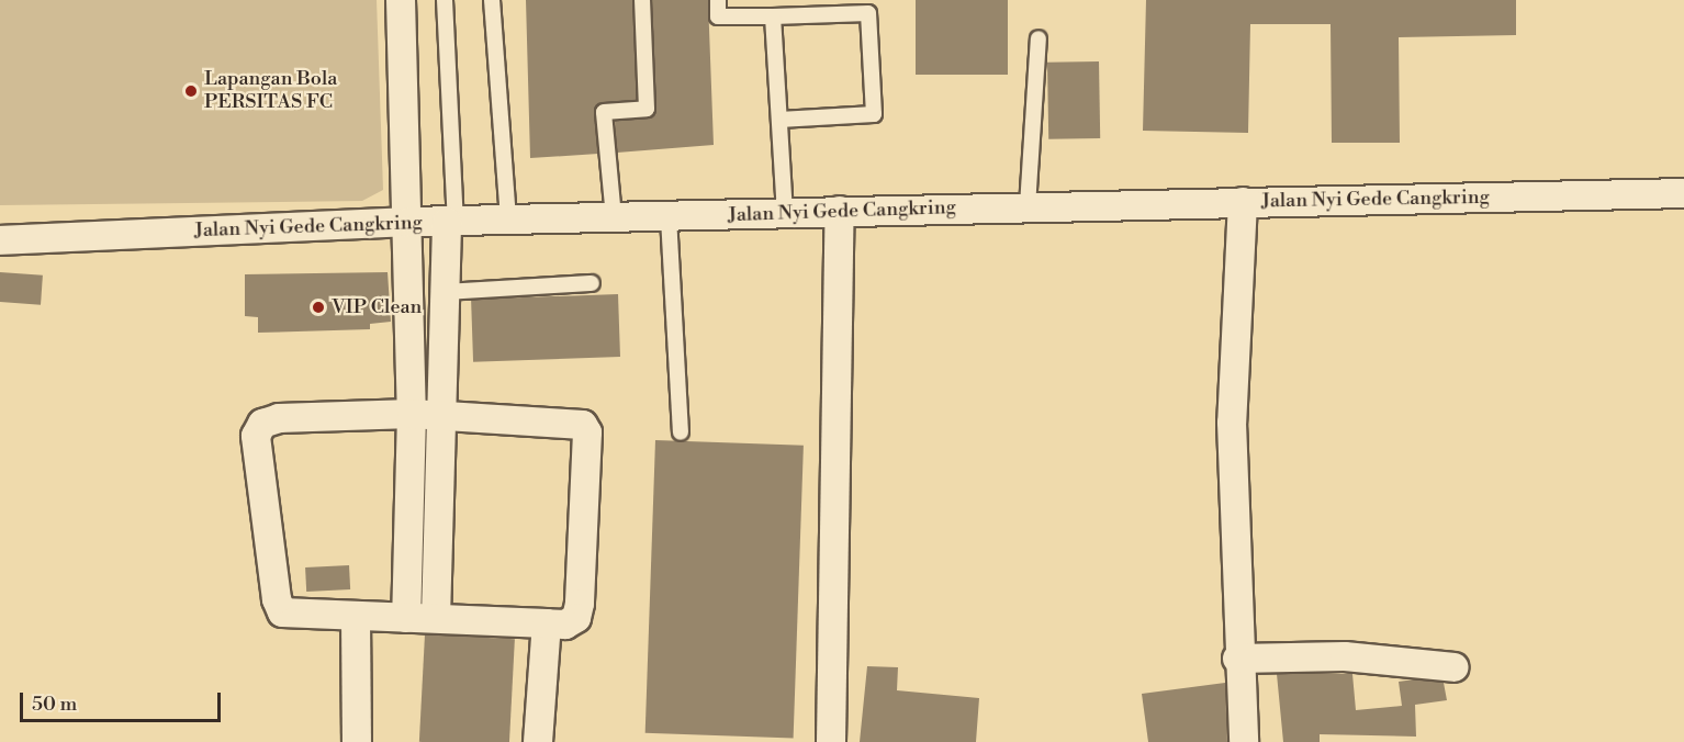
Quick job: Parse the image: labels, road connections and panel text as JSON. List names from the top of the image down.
{
  "streets": {
    "street": ["Jalan Nyi Gede Cangkring"]
  },
  "places": ["Lapangan Bola PERSITAS FC", "VIP Clean"],
  "scale_bar": "50 m"
}
